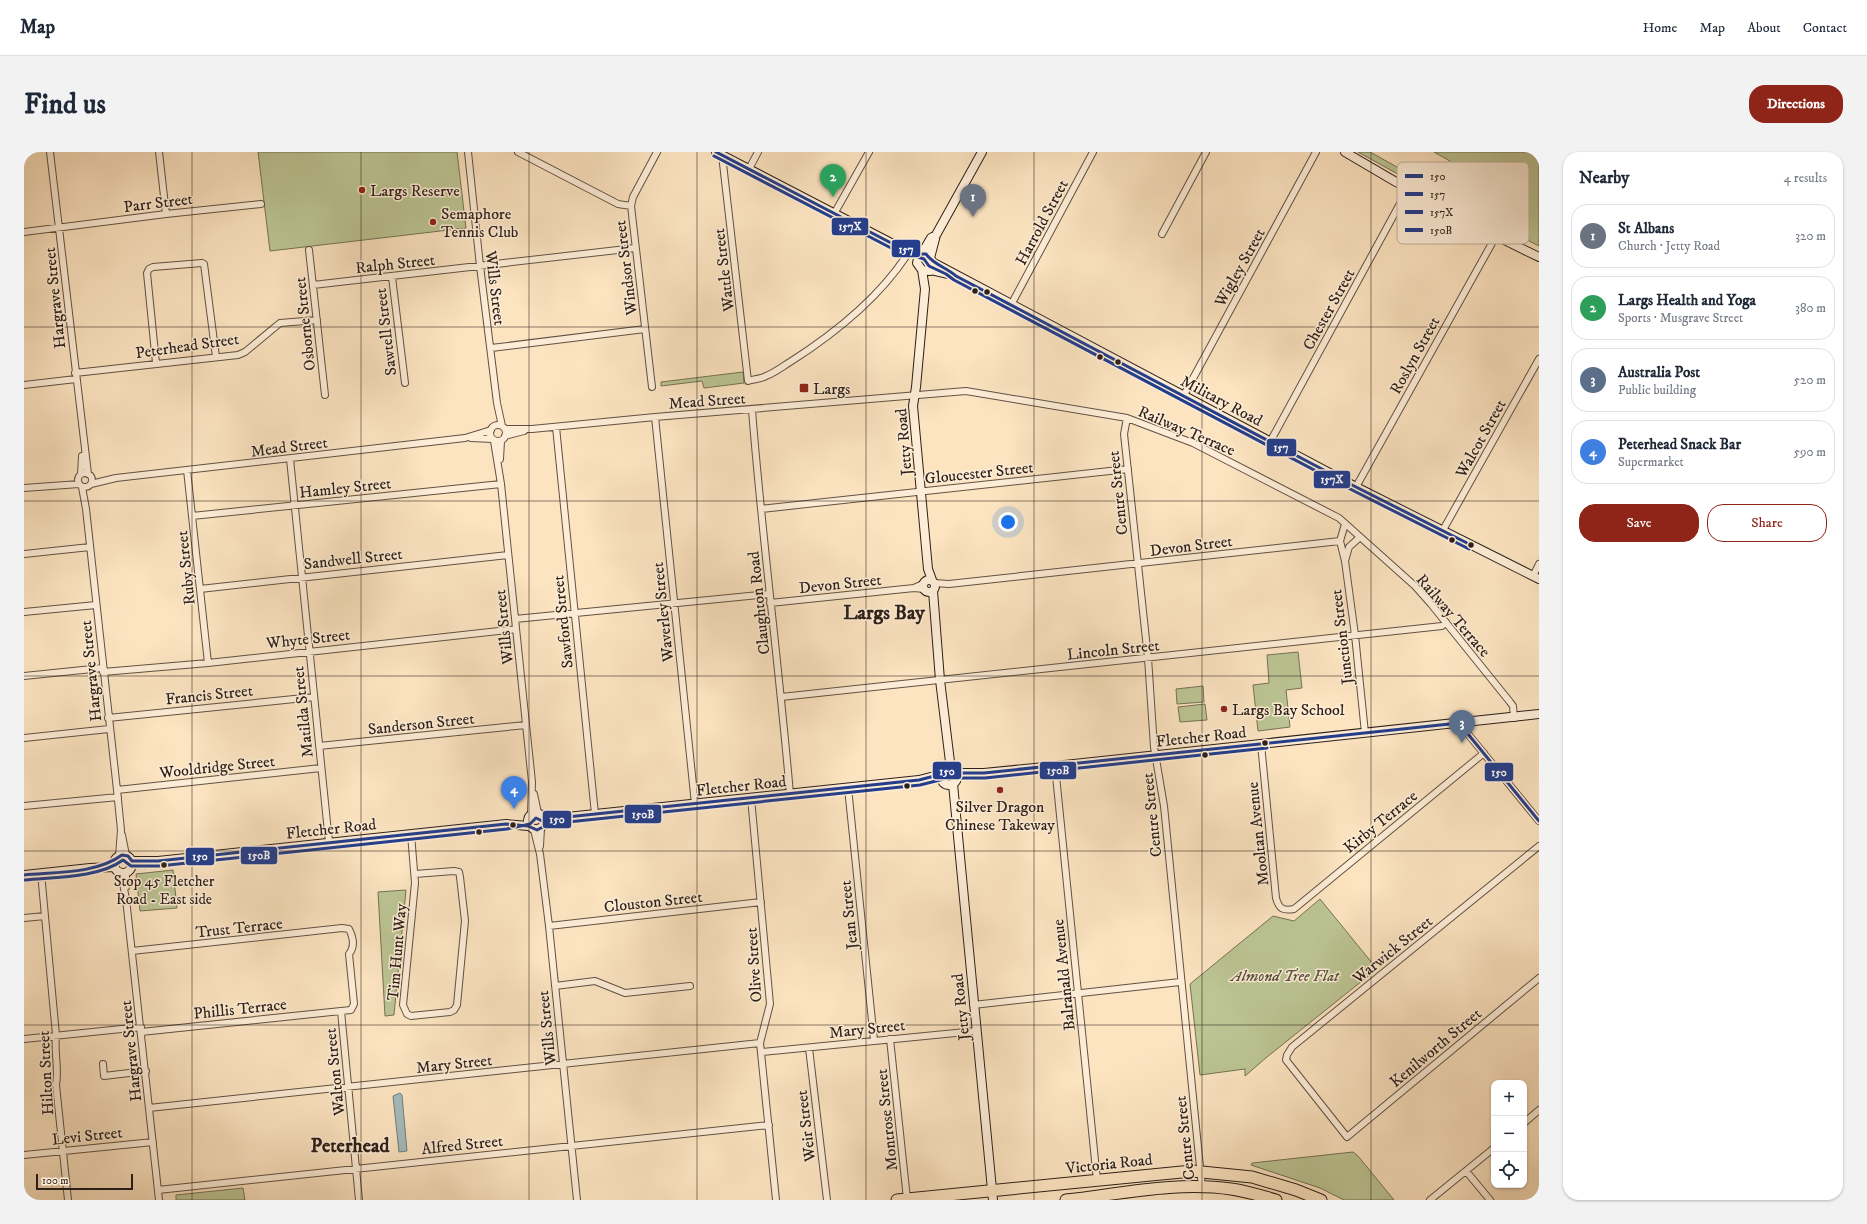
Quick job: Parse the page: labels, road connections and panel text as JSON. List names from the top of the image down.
{
  "streets": {
    "highway": ["Victoria Road"],
    "street": [
      "Parr Street",
      "Harrold Street",
      "Ralph Street",
      "Wigley Street",
      "Windsor Street",
      "Wattle Street",
      "Wills Street",
      "Hargrave Street",
      "Chester Street",
      "Osborne Street",
      "Sawtell Street",
      "Peterhead Street",
      "Roslyn Street",
      "Mead Street",
      "Military Road",
      "Railway Terrace",
      "Walcot Street",
      "Jetty Road",
      "Gloucester Street",
      "Hamley Street",
      "Centre Street",
      "Devon Street",
      "Sandwell Street",
      "Ruby Street",
      "Claughton Road",
      "Waverley Street",
      "Sawford Street",
      "Junction Street",
      "Whyte Street",
      "Lincoln Street",
      "Francis Street",
      "Matilda Street",
      "Sanderson Street",
      "Fletcher Road",
      "Wooldridge Street",
      "Kirby Terrace",
      "Mooltan Avenue",
      "Clouston Street",
      "Jean Street",
      "Trust Terrace",
      "Warwick Street",
      "Tim Hunt Way",
      "Olive Street",
      "Balranald Avenue",
      "Phillis Terrace",
      "Mary Street",
      "Kenilworth Street",
      "Walton Street",
      "Hilton Street",
      "Montrose Street",
      "Weir Street",
      "Levi Street",
      "Alfred Street"
    ]
  },
  "crossings": [
    ["Parr Street", "Hargrave Street"],
    ["Harrold Street", "Military Road"],
    ["Ralph Street", "Windsor Street"],
    ["Ralph Street", "Wills Street"],
    ["Ralph Street", "Osborne Street"],
    ["Ralph Street", "Sawtell Street"],
    ["Wigley Street", "Military Road"],
    ["Wills Street", "Mead Street"],
    ["Wills Street", "Hamley Street"],
    ["Wills Street", "Sandwell Street"],
    ["Wills Street", "Whyte Street"],
    ["Wills Street", "Sanderson Street"],
    ["Wills Street", "Fletcher Road"],
    ["Wills Street", "Clouston Street"],
    ["Wills Street", "Mary Street"],
    ["Wills Street", "Alfred Street"],
    ["Hargrave Street", "Peterhead Street"],
    ["Hargrave Street", "Mead Street"],
    ["Hargrave Street", "Whyte Street"],
    ["Hargrave Street", "Francis Street"],
    ["Hargrave Street", "Fletcher Road"],
    ["Hargrave Street", "Wooldridge Street"],
    ["Hargrave Street", "Trust Terrace"],
    ["Hargrave Street", "Phillis Terrace"],
    ["Hargrave Street", "Mary Street"],
    ["Hargrave Street", "Levi Street"],
    ["Hargrave Street", "Alfred Street"],
    ["Chester Street", "Military Road"],
    ["Osborne Street", "Peterhead Street"],
    ["Roslyn Street", "Military Road"],
    ["Mead Street", "Railway Terrace"],
    ["Mead Street", "Jetty Road"],
    ["Mead Street", "Ruby Street"],
    ["Mead Street", "Claughton Road"],
    ["Mead Street", "Waverley Street"],
    ["Mead Street", "Sawford Street"],
    ["Mead Street", "Matilda Street"],
    ["Military Road", "Walcot Street"],
    ["Military Road", "Jetty Road"],
    ["Railway Terrace", "Jetty Road"],
    ["Railway Terrace", "Centre Street"],
    ["Railway Terrace", "Lincoln Street"],
    ["Railway Terrace", "Fletcher Road"],
    ["Jetty Road", "Gloucester Street"],
    ["Jetty Road", "Devon Street"],
    ["Jetty Road", "Lincoln Street"],
    ["Jetty Road", "Fletcher Road"],
    ["Jetty Road", "Mary Street"],
    ["Jetty Road", "Victoria Road"],
    ["Gloucester Street", "Centre Street"],
    ["Gloucester Street", "Claughton Road"],
    ["Hamley Street", "Ruby Street"],
    ["Hamley Street", "Matilda Street"],
    ["Centre Street", "Devon Street"],
    ["Centre Street", "Lincoln Street"],
    ["Centre Street", "Fletcher Road"],
    ["Centre Street", "Victoria Road"],
    ["Devon Street", "Claughton Road"],
    ["Devon Street", "Junction Street"],
    ["Sandwell Street", "Ruby Street"],
    ["Sandwell Street", "Matilda Street"],
    ["Ruby Street", "Whyte Street"],
    ["Claughton Road", "Lincoln Street"],
    ["Claughton Road", "Fletcher Road"],
    ["Waverley Street", "Fletcher Road"],
    ["Sawford Street", "Fletcher Road"],
    ["Junction Street", "Lincoln Street"],
    ["Junction Street", "Fletcher Road"],
    ["Whyte Street", "Matilda Street"],
    ["Francis Street", "Matilda Street"],
    ["Matilda Street", "Sanderson Street"],
    ["Matilda Street", "Fletcher Road"],
    ["Matilda Street", "Wooldridge Street"],
    ["Fletcher Road", "Mooltan Avenue"],
    ["Fletcher Road", "Jean Street"],
    ["Fletcher Road", "Tim Hunt Way"],
    ["Fletcher Road", "Olive Street"],
    ["Fletcher Road", "Balranald Avenue"],
    ["Fletcher Road", "Hilton Street"],
    ["Kirby Terrace", "Mooltan Avenue"],
    ["Clouston Street", "Olive Street"],
    ["Jean Street", "Mary Street"],
    ["Trust Terrace", "Walton Street"],
    ["Warwick Street", "Kenilworth Street"],
    ["Olive Street", "Mary Street"],
    ["Olive Street", "Alfred Street"],
    ["Balranald Avenue", "Victoria Road"],
    ["Phillis Terrace", "Walton Street"],
    ["Phillis Terrace", "Hilton Street"],
    ["Mary Street", "Walton Street"],
    ["Mary Street", "Montrose Street"],
    ["Mary Street", "Weir Street"],
    ["Walton Street", "Alfred Street"],
    ["Hilton Street", "Levi Street"],
    ["Montrose Street", "Victoria Road"]
  ],
  "districts": ["Largs Bay", "Peterhead"],
  "parks": ["Almond Tree Flat"],
  "places": {
    "other": [
      "Largs Reserve",
      "Semaphore Tennis Club",
      "Largs Bay School",
      "Silver Dragon Chinese Takeway",
      "Stop 45 Fletcher Road - East side"
    ],
    "transit": ["Largs"]
  },
  "lines": [
    "transit line 157",
    "transit line 157X",
    "transit line 150",
    "transit line 150B"
  ],
  "legend": [
    "150",
    "157",
    "157X",
    "150B"
  ],
  "scale_bar": "100 m",
  "page": {
    "header": "Map",
    "nav": [
      "Home",
      "Map",
      "About",
      "Contact"
    ],
    "buttons": [
      "Directions",
      ["Save", "Share"]
    ],
    "title": "Find us",
    "heading": ["Nearby", "4 results"],
    "pins": [
      "2",
      "1",
      "3",
      "4"
    ],
    "list": [
      {
        "mark": "1",
        "name": "St Albans",
        "note": "Church · Jetty Road",
        "value": "320 m"
      },
      {
        "mark": "2",
        "name": "Largs Health and Yoga",
        "note": "Sports · Musgrave Street",
        "value": "380 m"
      },
      {
        "mark": "3",
        "name": "Australia Post",
        "note": "Public building",
        "value": "520 m"
      },
      {
        "mark": "4",
        "name": "Peterhead Snack Bar",
        "note": "Supermarket",
        "value": "590 m"
      }
    ],
    "map_buttons": ["+", "−"],
    "scale": "100 m"
  }
}
